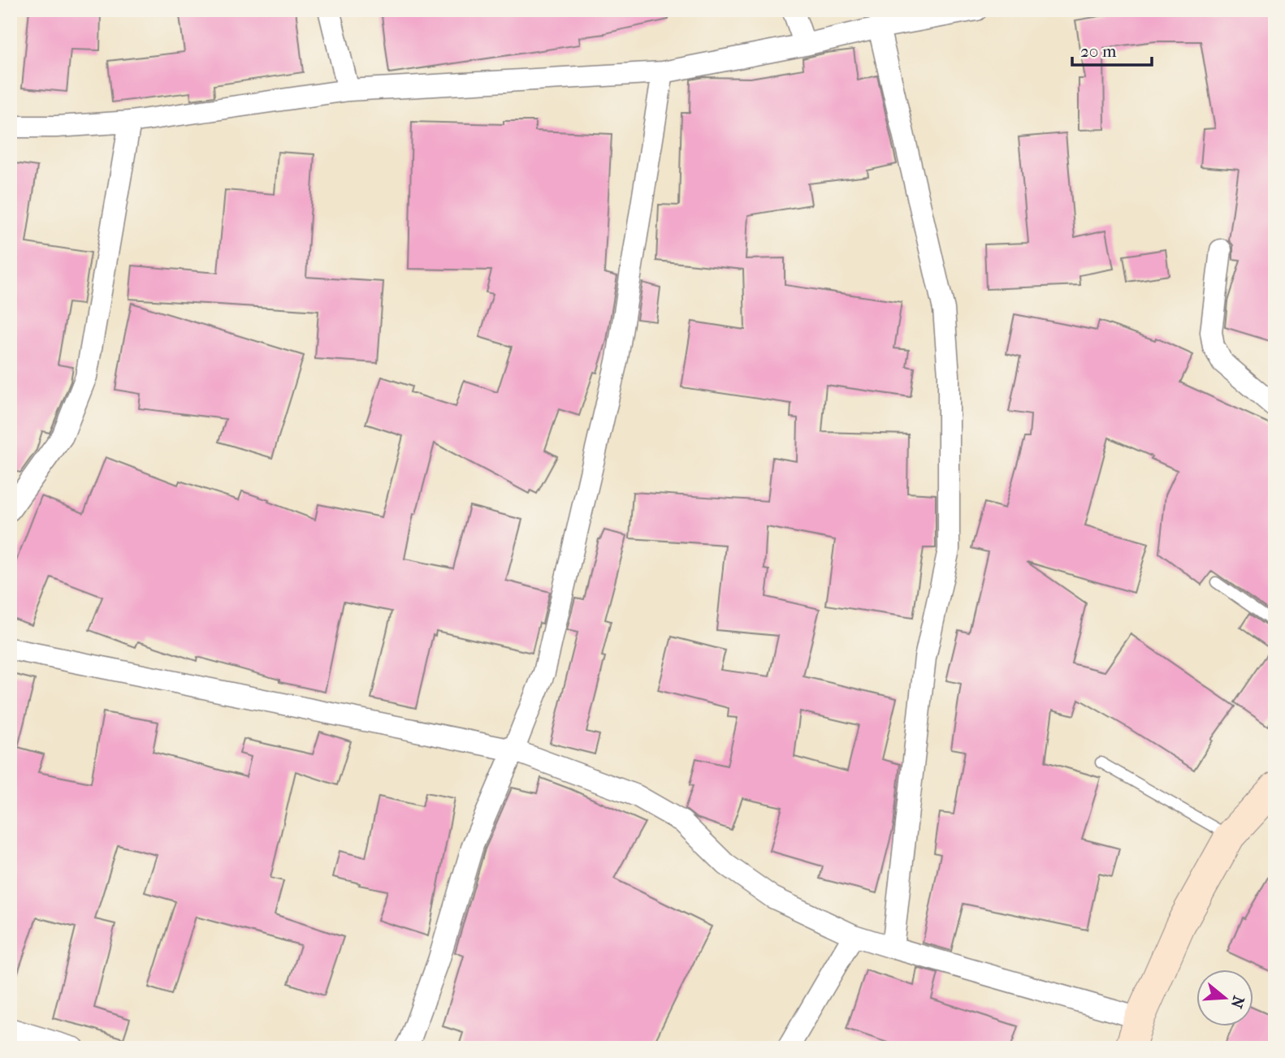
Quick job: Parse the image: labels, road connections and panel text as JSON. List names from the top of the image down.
{
  "scale_bar": "20 m",
  "north": "right"
}
